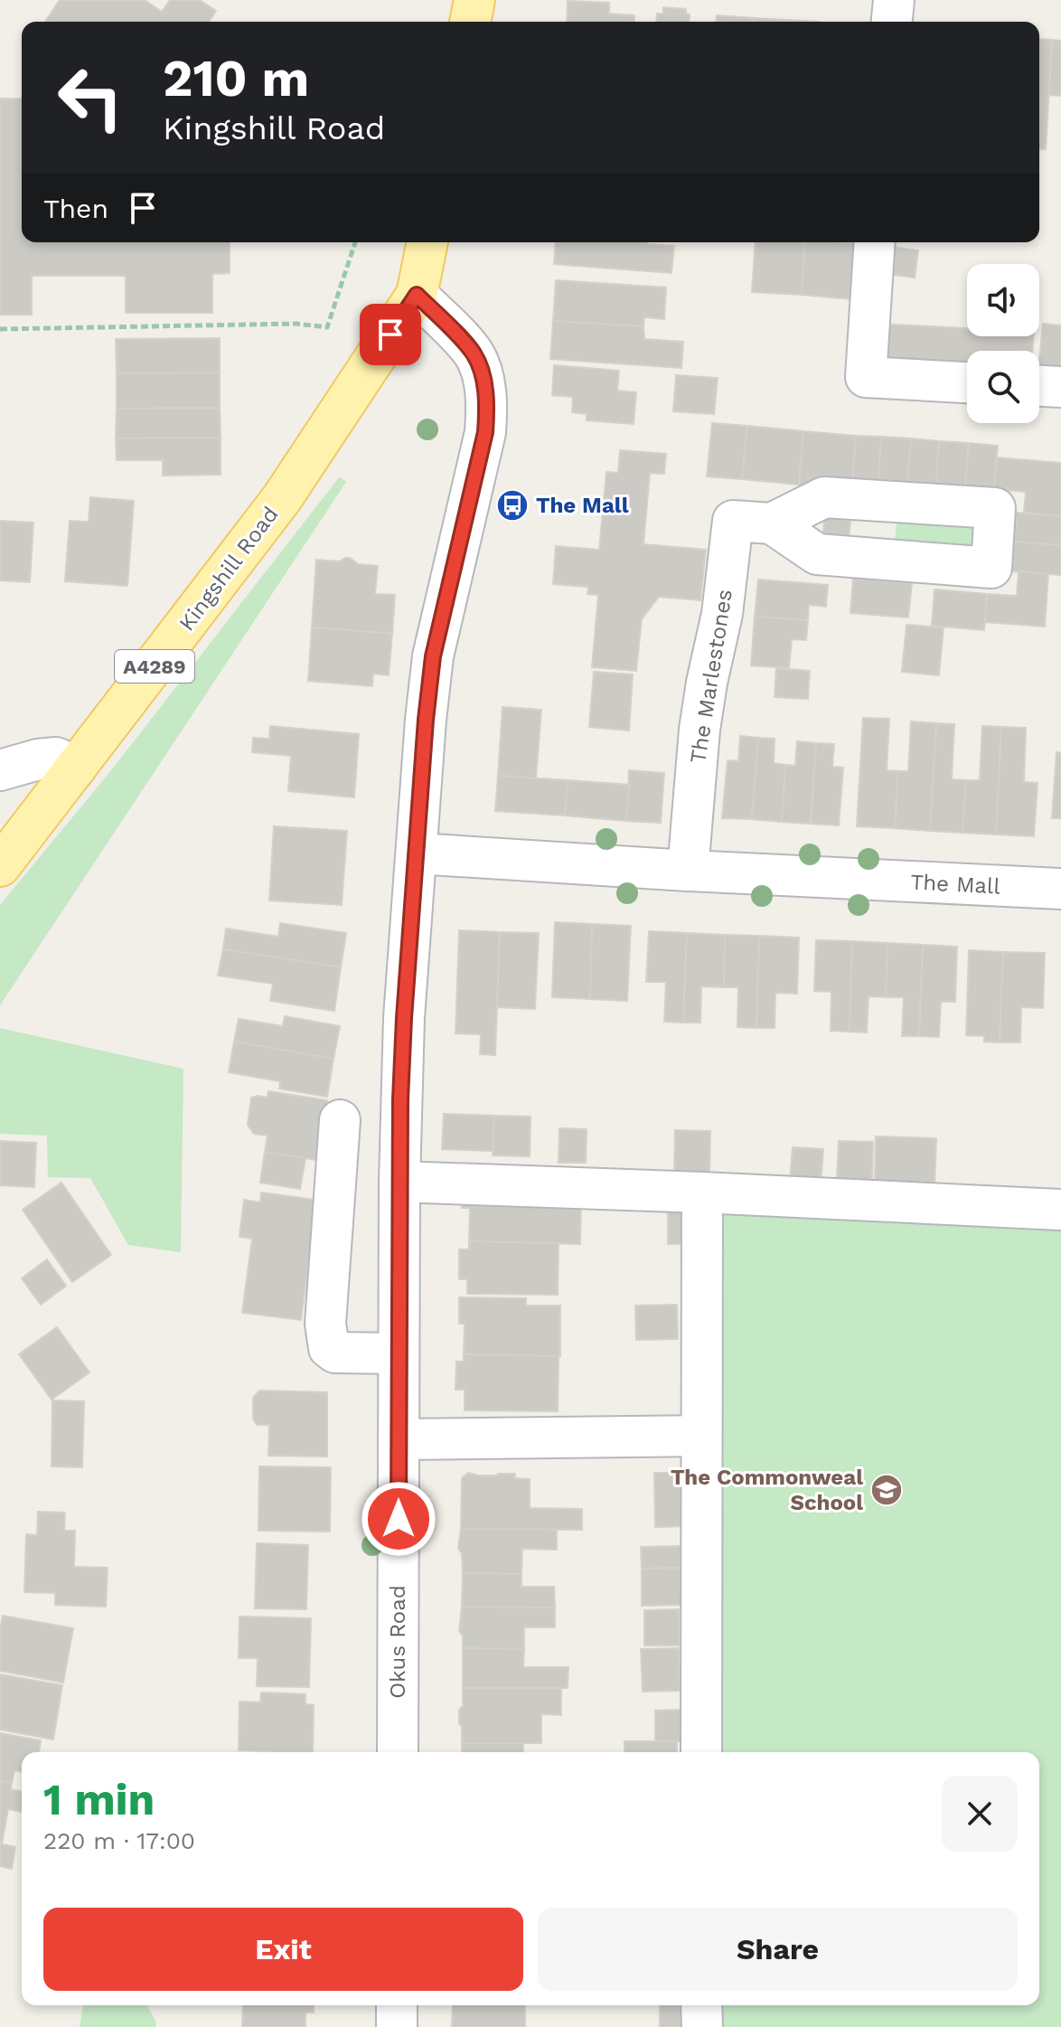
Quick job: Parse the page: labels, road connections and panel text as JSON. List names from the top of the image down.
{
  "streets": {
    "main road": ["Kingshill Road", "A4289"],
    "street": ["The Marlestones", "The Mall", "Okus Road"]
  },
  "crossings": [
    ["Kingshill Road", "A4289"],
    ["Kingshill Road", "Okus Road"],
    ["A4289", "Okus Road"],
    ["The Marlestones", "The Mall"],
    ["The Mall", "Okus Road"]
  ],
  "places": {
    "bus stop": ["The Mall"],
    "school or university": ["The Commonweal School"]
  },
  "page": {
    "turn": ["210 m", "Kingshill Road"],
    "then": "Then",
    "heading": ["1 min", "220 m · 17:00"],
    "buttons": ["Exit", "Share"]
  }
}
